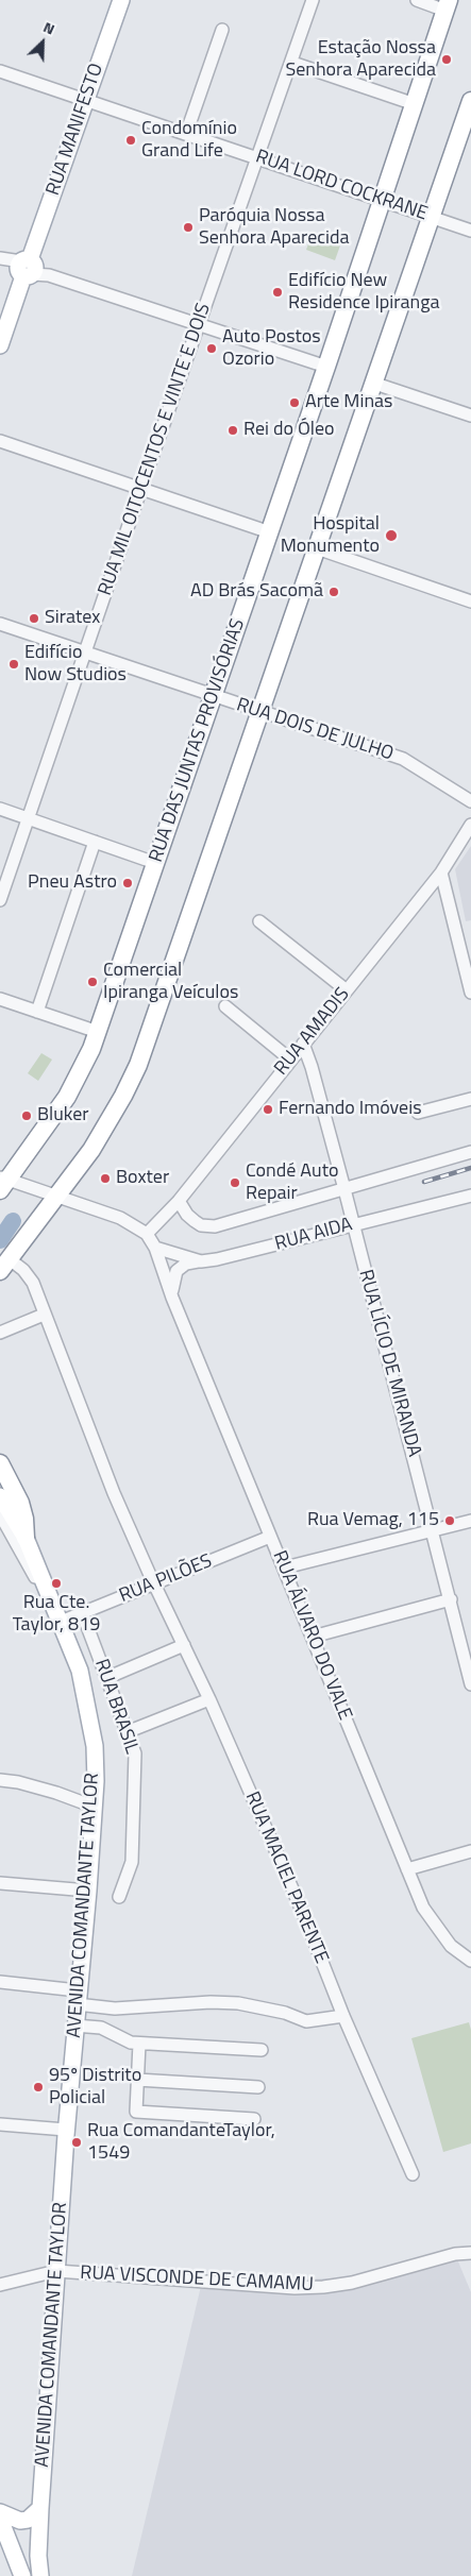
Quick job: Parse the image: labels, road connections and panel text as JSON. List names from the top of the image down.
{
  "streets": {
    "highway": ["RUA DAS JUNTAS PROVISÓRIAS"],
    "main road": ["RUA MANIFESTO", "AVENIDA COMANDANTE TAYLOR"],
    "street": [
      "RUA LORD COCKRANE",
      "RUA MIL OITOCENTOS E VINTE E DOIS",
      "RUA DOIS DE JULHO",
      "RUA AMADIS",
      "RUA AIDA",
      "RUA LÍCIO DE MIRANDA",
      "RUA PILÕES",
      "RUA ÁLVARO DO VALE",
      "RUA BRASIL",
      "RUA MACIEL PARENTE",
      "RUA VISCONDE DE CAMAMU"
    ]
  },
  "crossings": [
    ["RUA MANIFESTO", "RUA LORD COCKRANE"],
    ["RUA LORD COCKRANE", "RUA MIL OITOCENTOS E VINTE E DOIS"],
    ["RUA LORD COCKRANE", "RUA DAS JUNTAS PROVISÓRIAS"],
    ["RUA MIL OITOCENTOS E VINTE E DOIS", "RUA DOIS DE JULHO"],
    ["RUA DOIS DE JULHO", "RUA DAS JUNTAS PROVISÓRIAS"],
    ["RUA AMADIS", "RUA AIDA"],
    ["RUA AMADIS", "RUA LÍCIO DE MIRANDA"],
    ["RUA AMADIS", "RUA ÁLVARO DO VALE"],
    ["RUA AIDA", "RUA LÍCIO DE MIRANDA"],
    ["RUA AIDA", "RUA ÁLVARO DO VALE"],
    ["RUA PILÕES", "RUA ÁLVARO DO VALE"],
    ["RUA PILÕES", "RUA BRASIL"],
    ["RUA PILÕES", "RUA MACIEL PARENTE"],
    ["RUA PILÕES", "AVENIDA COMANDANTE TAYLOR"],
    ["AVENIDA COMANDANTE TAYLOR", "RUA VISCONDE DE CAMAMU"]
  ],
  "places": [
    "Estação Nossa Senhora Aparecida",
    "Condomínio Grand Life",
    "Paróquia Nossa Senhora Aparecida",
    "Edifício New Residence Ipiranga",
    "Auto Postos Ozorio",
    "Arte Minas",
    "Rei do Óleo",
    "Hospital Monumento",
    "AD Brás Sacomã",
    "Siratex",
    "Edifício Now Studios",
    "Pneu Astro",
    "Comercial Ipiranga Veículos",
    "Fernando Imóveis",
    "Bluker",
    "Boxter",
    "Condé Auto Repair",
    "Rua Vemag, 115",
    "Rua Cte. Taylor, 819",
    "95º Distrito Policial",
    "Rua ComandanteTaylor, 1549"
  ],
  "north": "top right"
}
